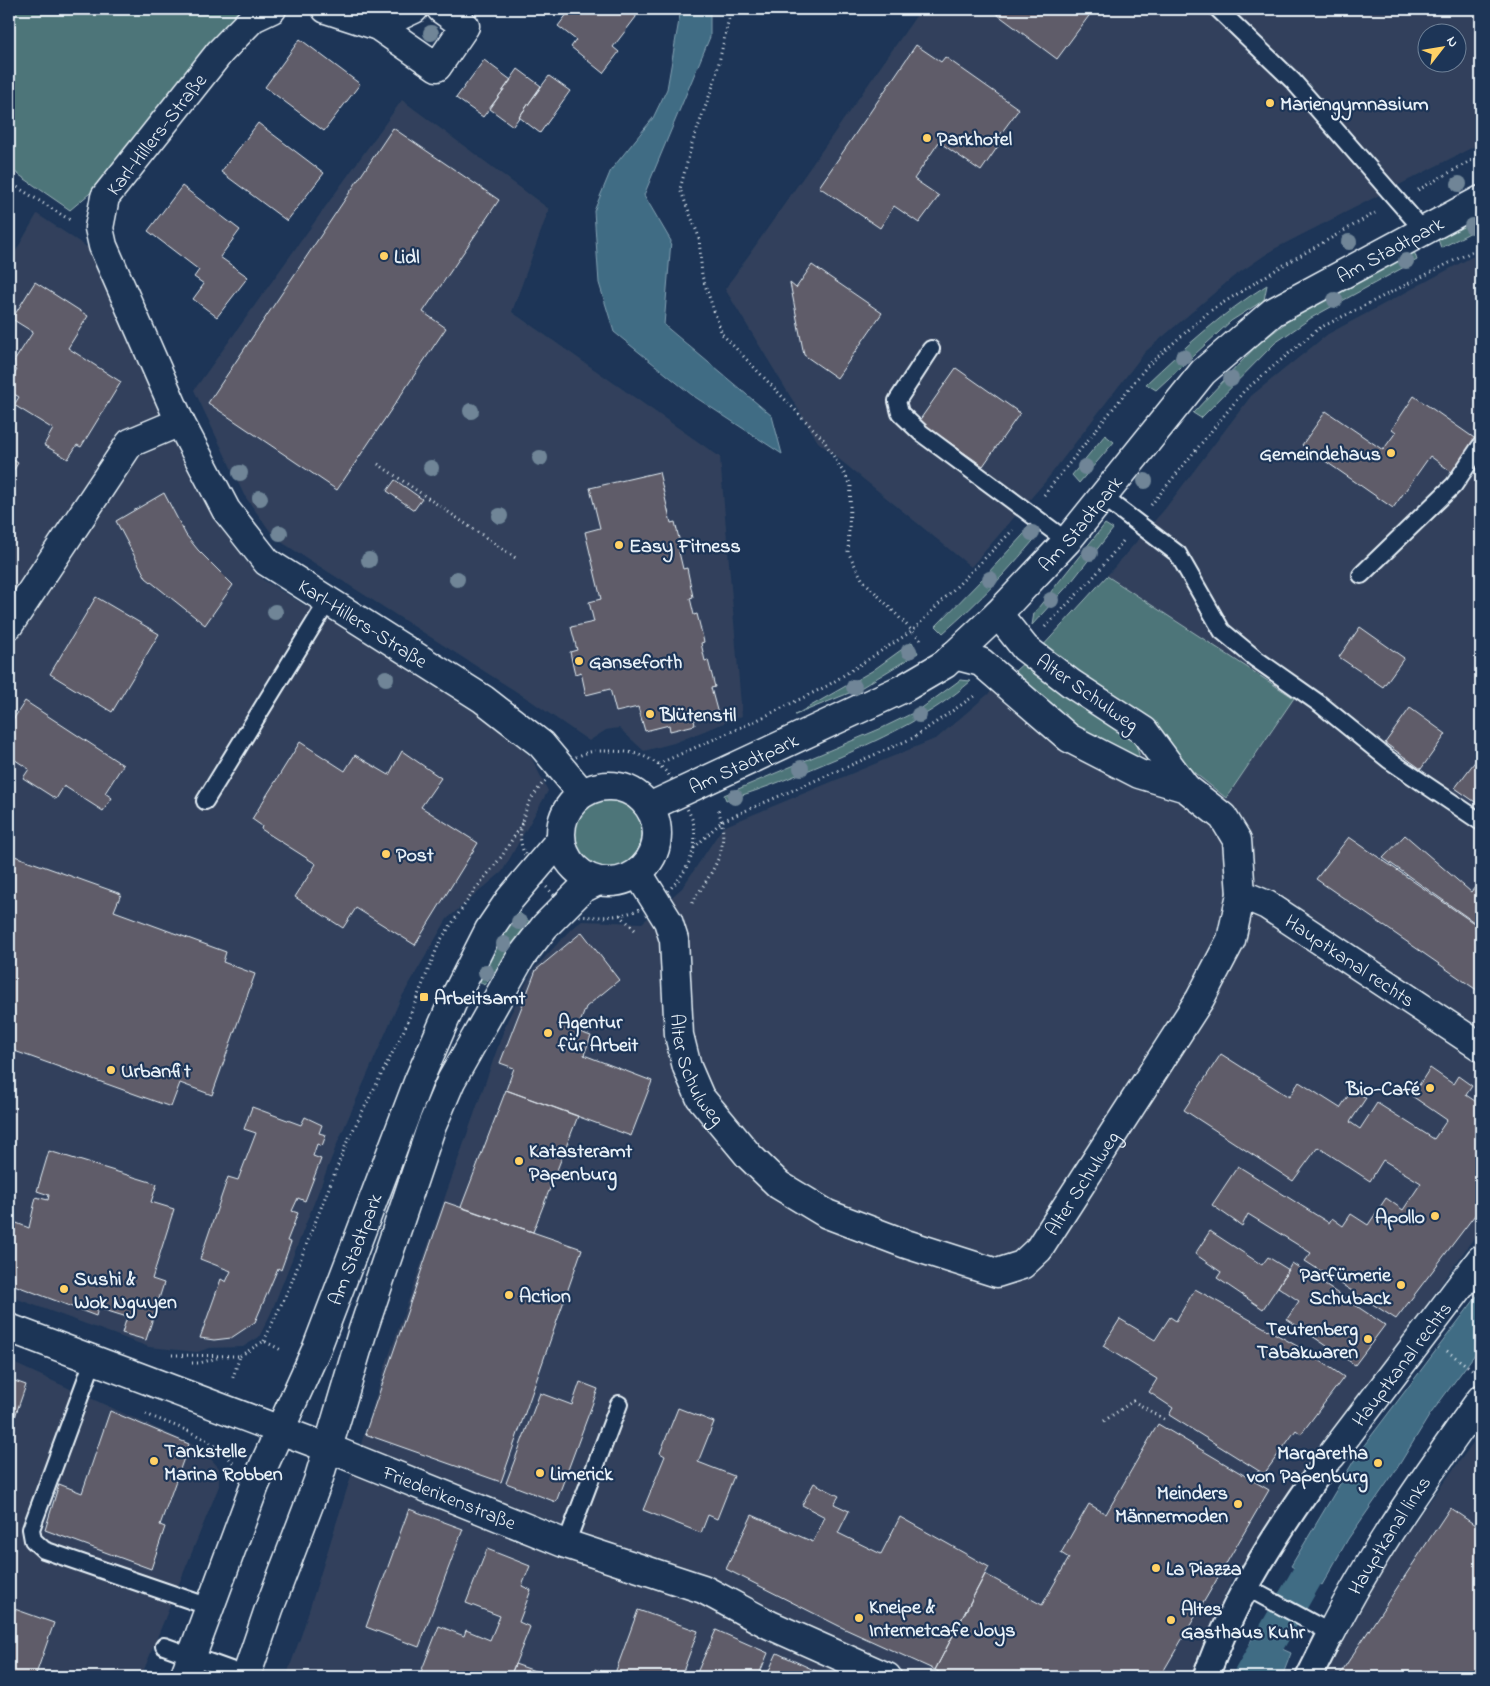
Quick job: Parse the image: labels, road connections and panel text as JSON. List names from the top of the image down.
{
  "streets": {
    "street": [
      "Karl-Hillers-Straße",
      "Am Stadtpark",
      "Alter Schulweg",
      "Hauptkanal rechts",
      "Friederikenstraße",
      "Hauptkanal links"
    ]
  },
  "crossings": [
    ["Karl-Hillers-Straße", "Am Stadtpark"],
    ["Karl-Hillers-Straße", "Alter Schulweg"],
    ["Am Stadtpark", "Alter Schulweg"],
    ["Am Stadtpark", "Friederikenstraße"],
    ["Alter Schulweg", "Hauptkanal rechts"]
  ],
  "places": {
    "other": [
      "Mariengymnasium",
      "Parkhotel",
      "Lidl",
      "Gemeindehaus",
      "Easy Fitness",
      "Ganseforth",
      "Blütenstil",
      "Post",
      "Agentur für Arbeit",
      "Urbanfit",
      "Bio-Café",
      "Katasteramt Papenburg",
      "Apollo",
      "Parfümerie Schuback",
      "Sushi & Wok Nguyen",
      "Action",
      "Teutenberg Tabakwaren",
      "Tankstelle Marina Robben",
      "Margaretha von Papenburg",
      "Limerick",
      "Meinders Männermoden",
      "La Piazza",
      "Kneipe & Internetcafe Joys",
      "Altes Gasthaus Kuhr"
    ],
    "transit": ["Arbeitsamt"]
  },
  "north": "top right"
}
